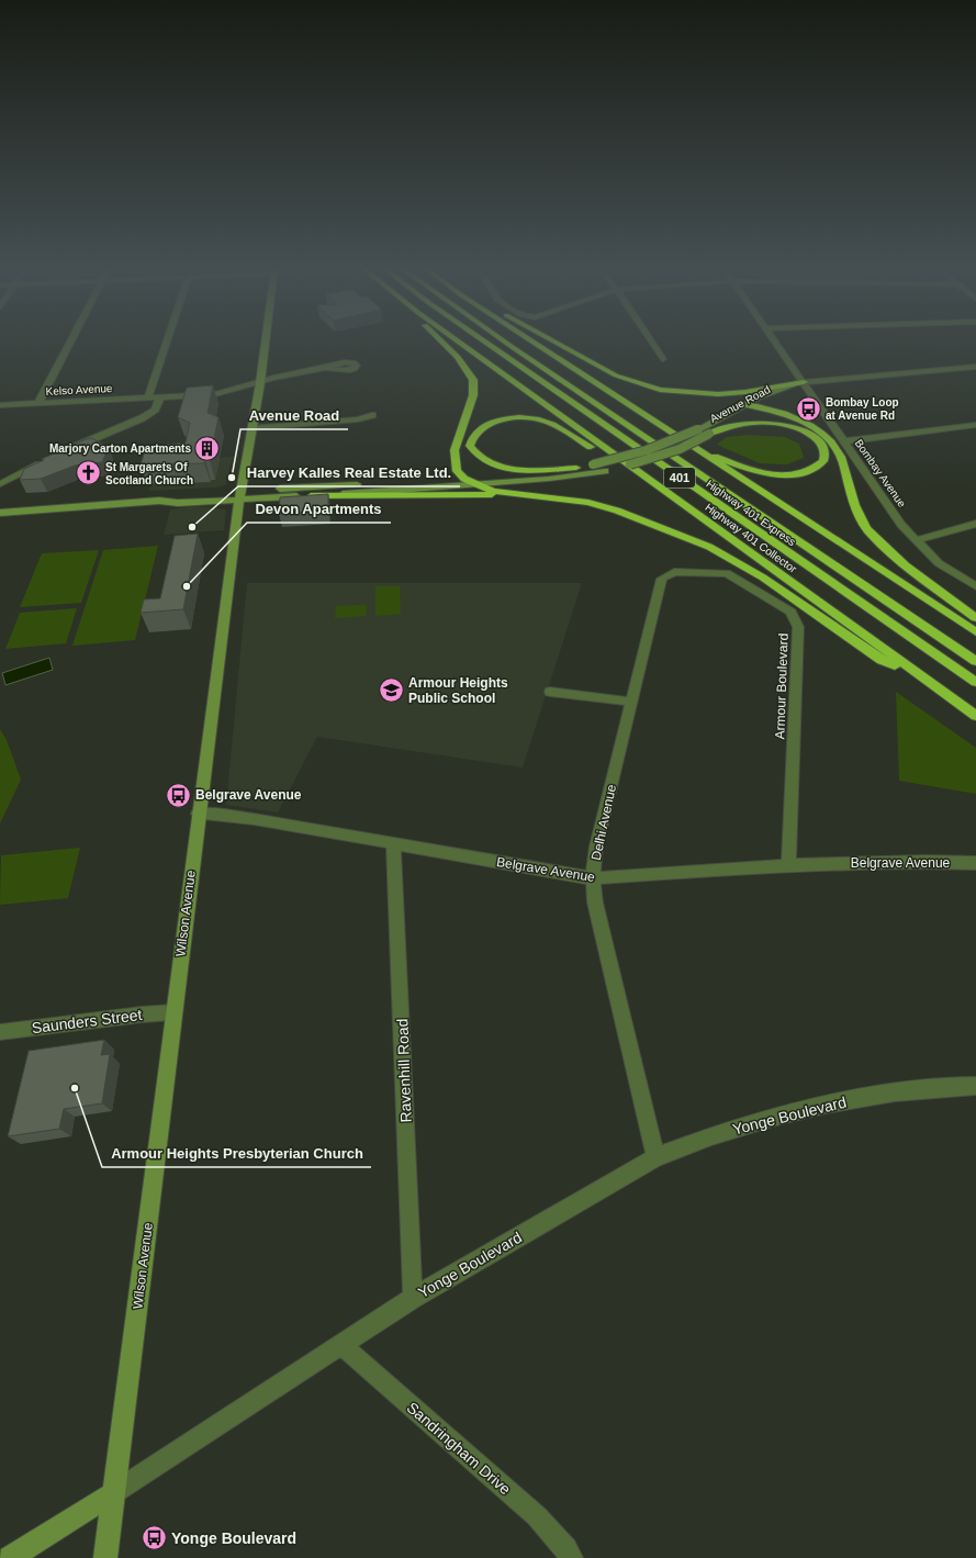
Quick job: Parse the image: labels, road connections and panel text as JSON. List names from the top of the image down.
{
  "streets": {
    "highway": ["401", "Highway 401 Express", "Highway 401 Collector"],
    "main road": ["Avenue Road", "Wilson Avenue", "Yonge Boulevard"],
    "street": [
      "Kelso Avenue",
      "Bombay Avenue",
      "Armour Boulevard",
      "Delhi Avenue",
      "Belgrave Avenue",
      "Saunders Street",
      "Ravenhill Road",
      "Sandringham Drive"
    ]
  },
  "crossings": [
    ["Kelso Avenue", "Wilson Avenue"],
    ["Avenue Road", "Bombay Avenue"],
    ["Avenue Road", "Highway 401 Collector"],
    ["Avenue Road", "Wilson Avenue"],
    ["Armour Boulevard", "Delhi Avenue"],
    ["Armour Boulevard", "Belgrave Avenue"],
    ["Delhi Avenue", "Belgrave Avenue"],
    ["Delhi Avenue", "Yonge Boulevard"],
    ["Belgrave Avenue", "Wilson Avenue"],
    ["Belgrave Avenue", "Ravenhill Road"],
    ["Wilson Avenue", "Saunders Street"],
    ["Wilson Avenue", "Yonge Boulevard"],
    ["Ravenhill Road", "Yonge Boulevard"],
    ["Yonge Boulevard", "Sandringham Drive"]
  ],
  "places": {
    "bus stop": ["Bombay Loop at Avenue Rd", "Belgrave Avenue", "Yonge Boulevard"],
    "building": ["Marjory Carton Apartments"],
    "church": ["St Margarets Of Scotland Church"],
    "other": [
      "Avenue Road",
      "Harvey Kalles Real Estate Ltd.",
      "Devon Apartments",
      "Armour Heights Presbyterian Church"
    ],
    "school or university": ["Armour Heights Public School"]
  }
}
